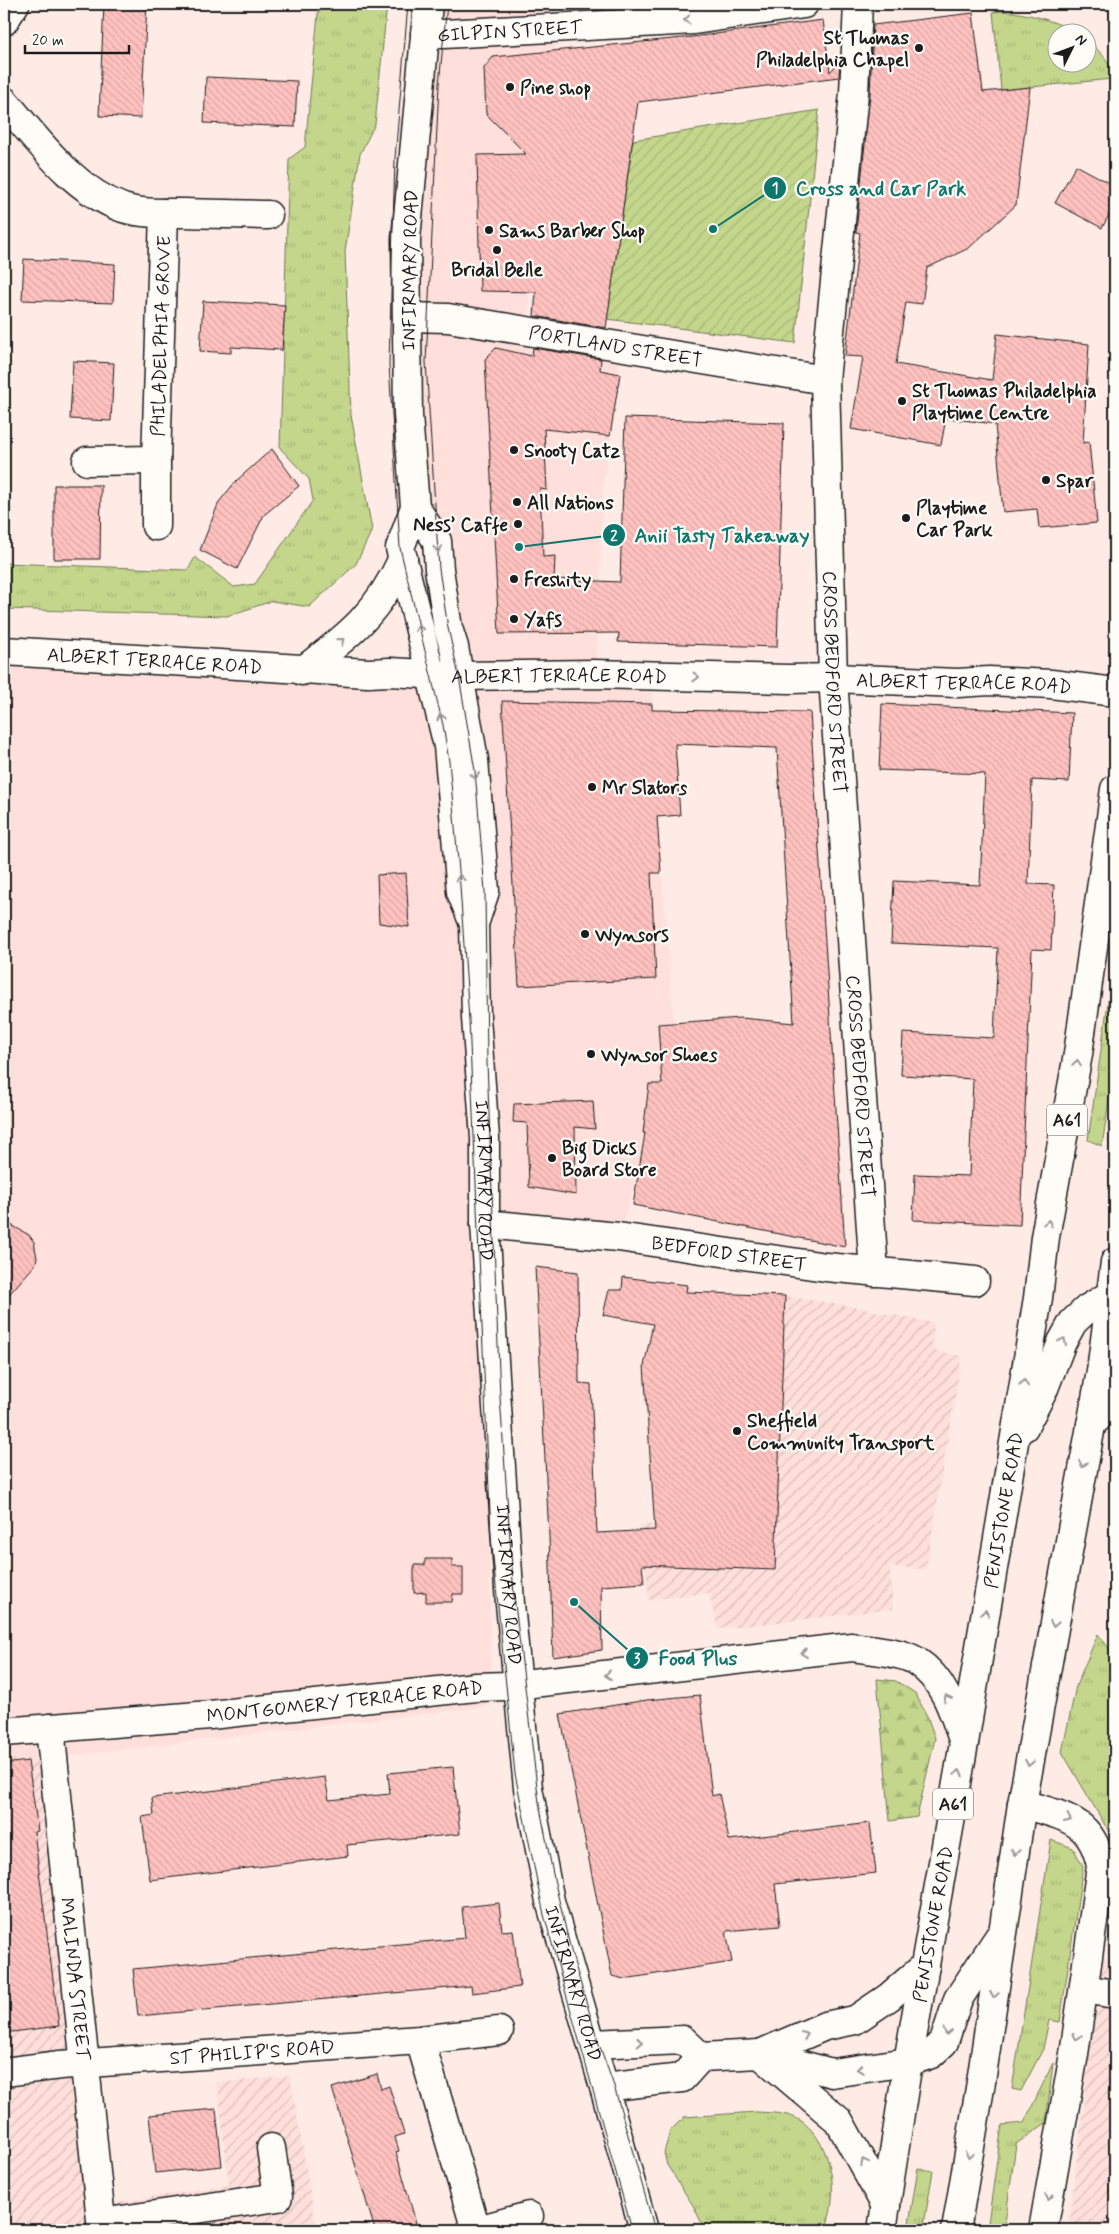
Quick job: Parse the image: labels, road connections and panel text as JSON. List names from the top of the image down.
{
  "streets": {
    "main road": [
      "GILPIN STREET",
      "INFIRMARY ROAD",
      "PHILADELPHIA GROVE",
      "PORTLAND STREET",
      "ALBERT TERRACE ROAD",
      "CROSS BEDFORD STREET",
      "A61",
      "BEDFORD STREET",
      "PENISTONE ROAD",
      "MONTGOMERY TERRACE ROAD",
      "MALINDA STREET",
      "ST PHILIP'S ROAD"
    ]
  },
  "crossings": [
    ["GILPIN STREET", "INFIRMARY ROAD"],
    ["INFIRMARY ROAD", "PORTLAND STREET"],
    ["INFIRMARY ROAD", "ALBERT TERRACE ROAD"],
    ["INFIRMARY ROAD", "BEDFORD STREET"],
    ["INFIRMARY ROAD", "MONTGOMERY TERRACE ROAD"],
    ["PORTLAND STREET", "CROSS BEDFORD STREET"],
    ["ALBERT TERRACE ROAD", "CROSS BEDFORD STREET"],
    ["CROSS BEDFORD STREET", "BEDFORD STREET"],
    ["PENISTONE ROAD", "MONTGOMERY TERRACE ROAD"],
    ["MONTGOMERY TERRACE ROAD", "MALINDA STREET"],
    ["MALINDA STREET", "ST PHILIP'S ROAD"]
  ],
  "one_way": ["GILPIN STREET", "MONTGOMERY TERRACE ROAD"],
  "places": [
    "St Thomas Philadelphia Chapel",
    "Pine shop",
    "Cross and Car Park",
    "Sams Barber Shop",
    "Bridal Belle",
    "St Thomas Philadelphia Playtime Centre",
    "Snooty Catz",
    "Spar",
    "All Nations",
    "Playtime Car Park",
    "Ness’ Caffe",
    "Anii Tasty Takeaway",
    "Freshity",
    "Yafs",
    "Mr Slators",
    "Wynsors",
    "Wynsor Shoes",
    "Big Dicks Board Store",
    "Sheffield Community Transport",
    "Food Plus"
  ],
  "scale_bar": "20 m",
  "north": "top right"
}
